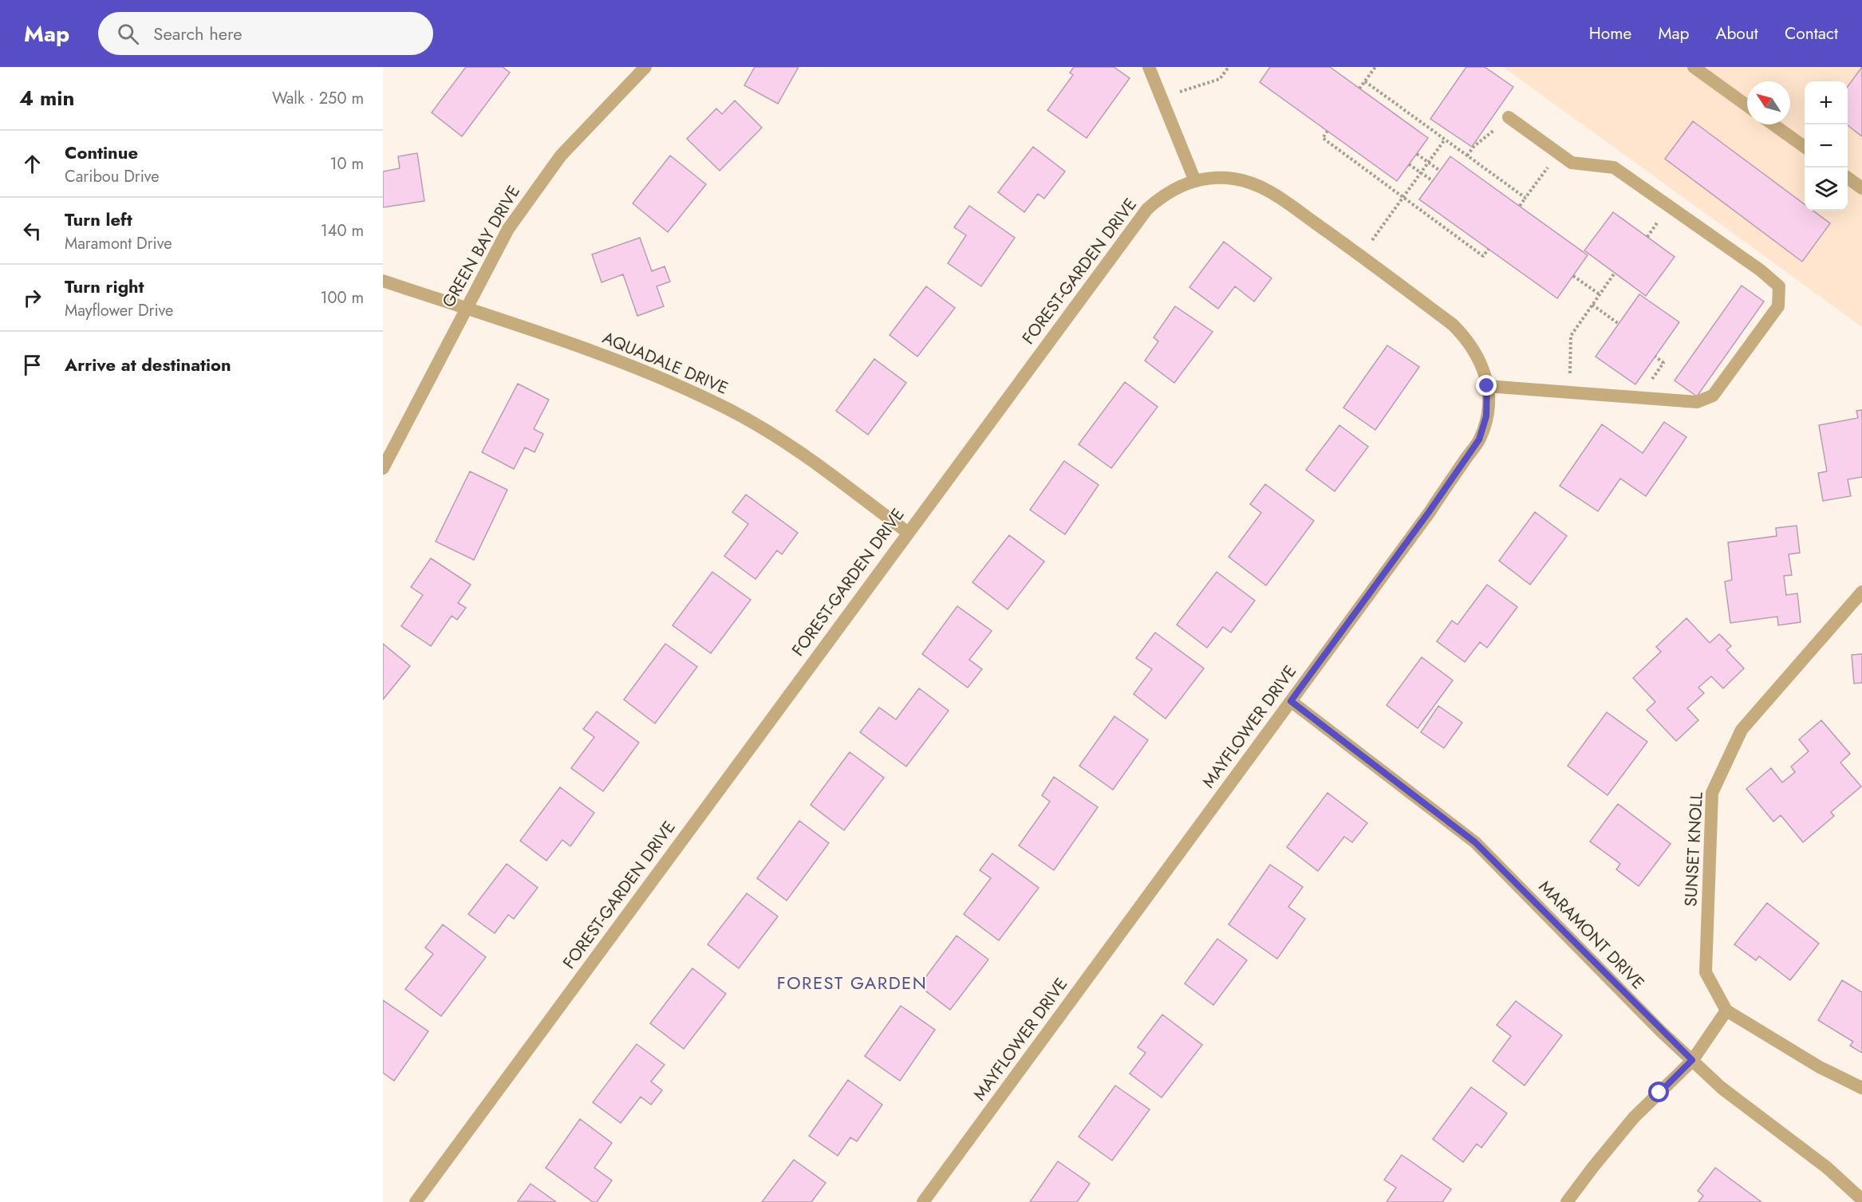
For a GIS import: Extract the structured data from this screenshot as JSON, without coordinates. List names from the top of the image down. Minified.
{"streets":{"street":["GREEN BAY DRIVE","FOREST-GARDEN DRIVE","AQUADALE DRIVE","MAYFLOWER DRIVE","SUNSET KNOLL","MARAMONT DRIVE"]},"crossings":[["GREEN BAY DRIVE","AQUADALE DRIVE"],["FOREST-GARDEN DRIVE","AQUADALE DRIVE"],["FOREST-GARDEN DRIVE","MAYFLOWER DRIVE"],["MAYFLOWER DRIVE","MARAMONT DRIVE"]],"districts":["FOREST GARDEN"],"north":"top left","page":{"header":"Map","search":"Search here","nav":["Home","Map","About","Contact"],"heading":["4 min","Walk · 250 m"],"map_buttons":["+","−"],"list":[["Continue","Caribou Drive","10 m"],["Turn left","Maramont Drive","140 m"],["Turn right","Mayflower Drive","100 m"],"Arrive at destination"]}}
